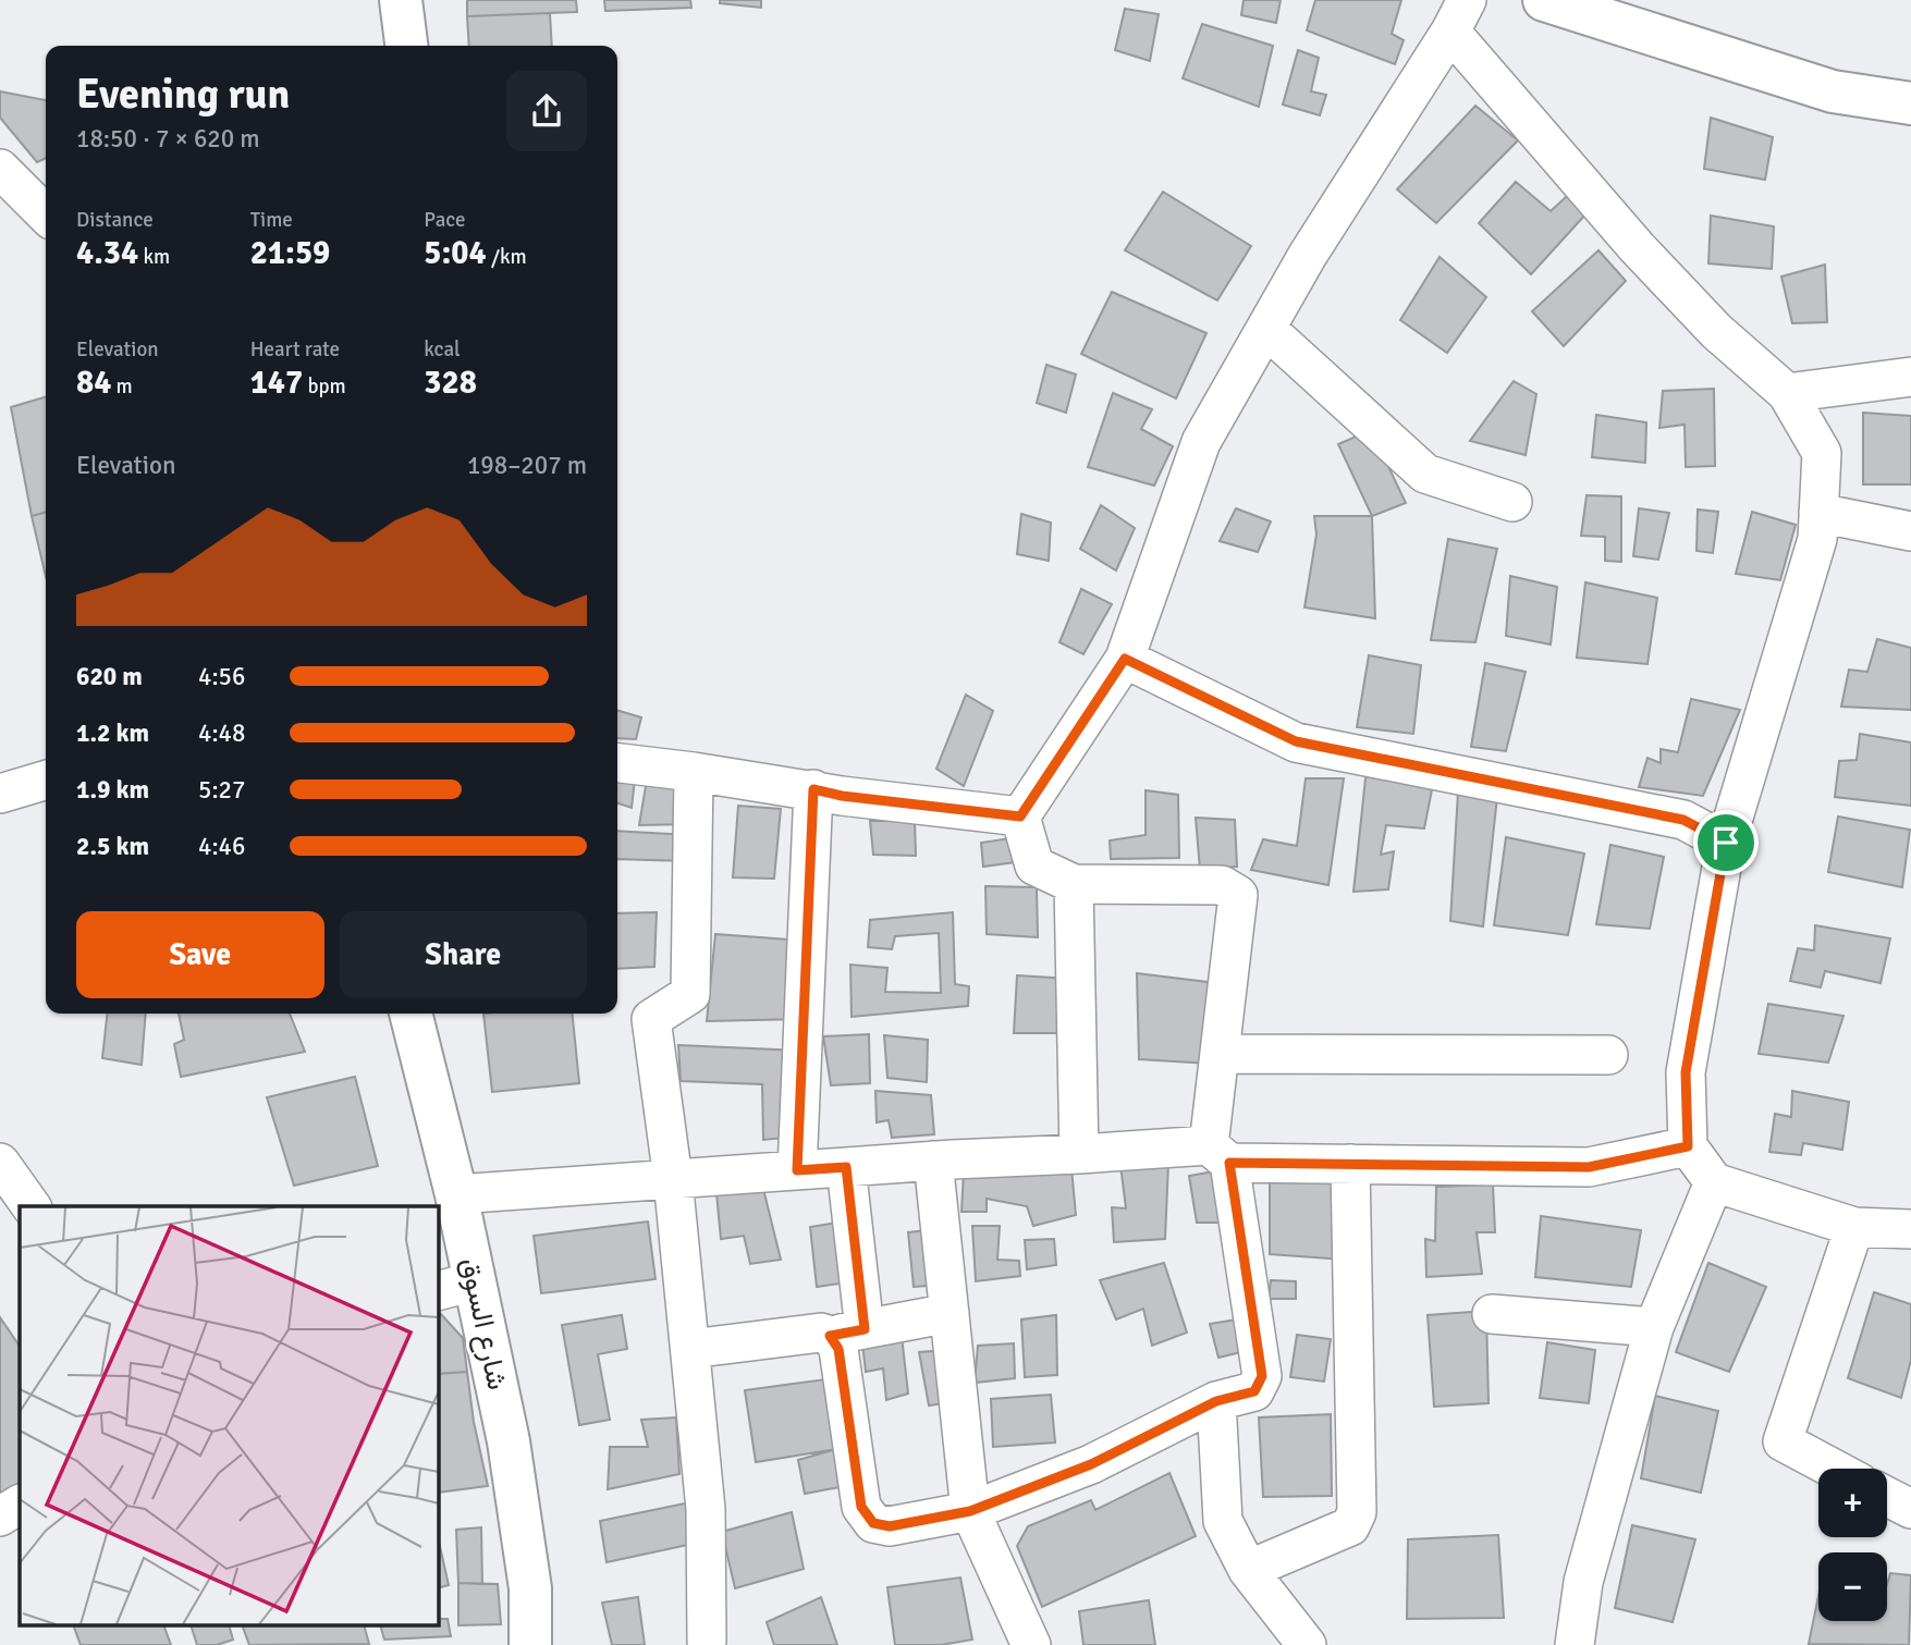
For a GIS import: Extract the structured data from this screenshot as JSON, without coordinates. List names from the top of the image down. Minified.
{"streets":{"main road":["شارع السوق"]},"page":{"heading":["Evening run","18:50 · 7 × 620 m"],"stats":[["Distance","4.34 km"],["Time","21:59"],["Pace","5:04 /km"],["Elevation","84 m"],["Heart rate","147 bpm"],["kcal","328"]],"chart":["Elevation","198–207 m"],"list":[{"name":"620 m","note":"4:56"},{"name":"1.2 km","note":"4:48"},{"name":"1.9 km","note":"5:27"},{"name":"2.5 km","note":"4:46"}],"buttons":["Save","Share"],"map_buttons":["+","−"]}}
